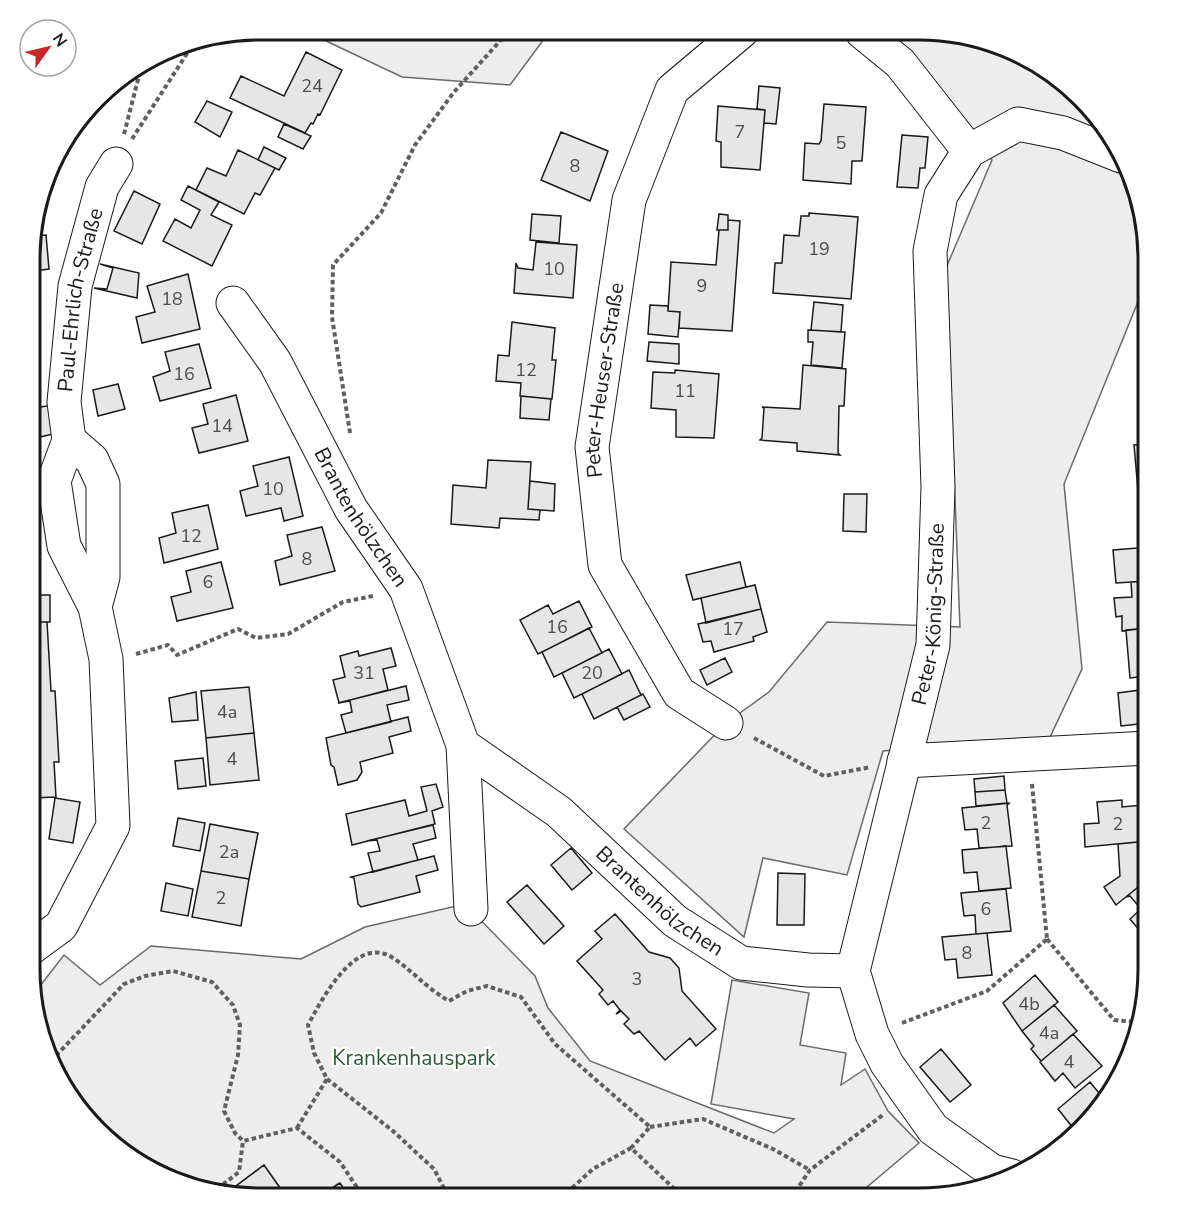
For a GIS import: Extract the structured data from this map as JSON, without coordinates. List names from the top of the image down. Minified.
{"streets":{"street":["Paul-Ehrlich-Straße","Peter-Heuser-Straße","Brantenhölzchen","Peter-König-Straße"]},"crossings":[["Brantenhölzchen","Peter-König-Straße"]],"parks":["Krankenhauspark"],"house_numbers":["24","7","5","8","19","10","9","18","12","16","11","14","10","12","8","6","16","17","31","20","4a","4","2","2","2a","2","6","8","3","4b","4a","4"],"north":"top right"}
